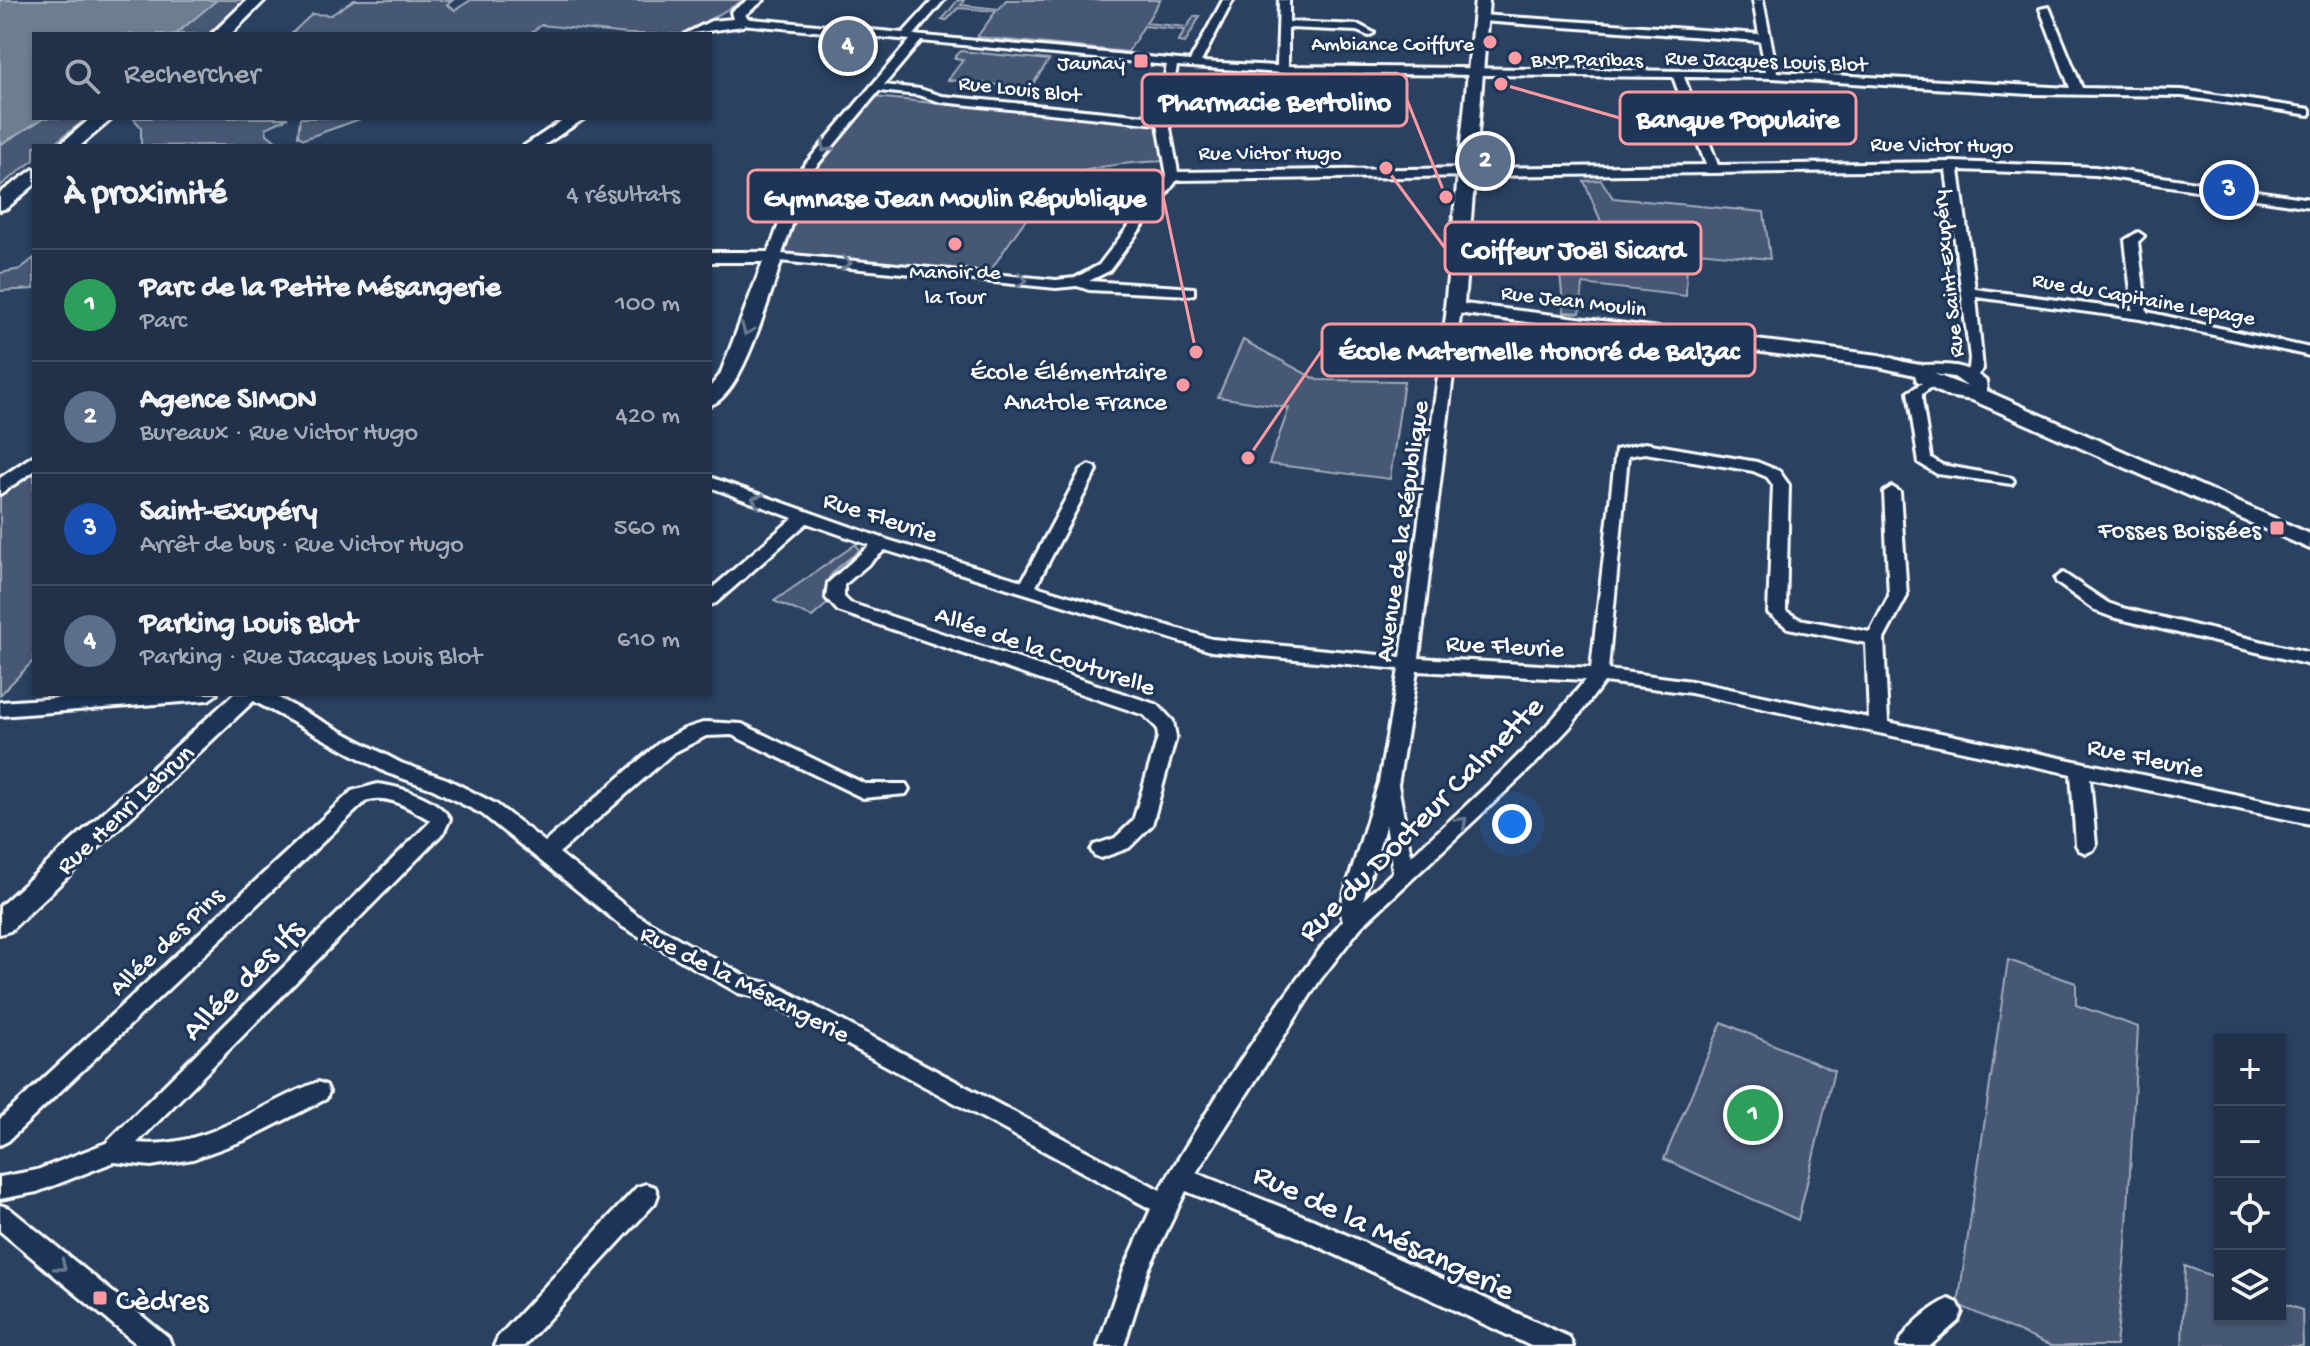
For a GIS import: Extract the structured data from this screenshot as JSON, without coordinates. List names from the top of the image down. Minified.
{"streets":{"street":["Rue Jacques Louis Blot","Rue Louis Blot","Rue Victor Hugo","Rue Saint-Exupéry","Rue du Capitaine Lepage","Rue Jean Moulin","Rue Fleurie","Avenue de la République","Allée de la Couturelle","Rue Henri Lebrun","Rue du Docteur Calmette","Allée des Pins","Allée des Ifs","Rue de la Mésangerie"]},"crossings":[["Rue Jacques Louis Blot","Avenue de la République"],["Rue Victor Hugo","Rue Saint-Exupéry"],["Rue Victor Hugo","Avenue de la République"],["Rue Saint-Exupéry","Rue du Capitaine Lepage"],["Rue Saint-Exupéry","Rue Jean Moulin"],["Rue Jean Moulin","Avenue de la République"],["Rue Fleurie","Avenue de la République"],["Rue Fleurie","Allée de la Couturelle"],["Rue Fleurie","Rue du Docteur Calmette"],["Avenue de la République","Rue du Docteur Calmette"],["Rue du Docteur Calmette","Rue de la Mésangerie"],["Allée des Pins","Allée des Ifs"]],"places":{"other":["Ambiance Coiffure","BNP Paribas","Banque Populaire","Coiffeur Joël Sicard","Pharmacie Bertolino","Manoir de la Tour","Gymnase Jean Moulin République","École Élémentaire Anatole France","École Maternelle Honoré de Balzac"],"transit":["Jaunay","Fosses Boissées","Cèdres"]},"page":{"pins":["4","2","3","1"],"search":"Rechercher","heading":["À proximité","4 résultats"],"list":[{"mark":"1","name":"Parc de la Petite Mésangerie","note":"Parc","value":"100 m"},{"mark":"2","name":"Agence SIMON","note":"Bureaux · Rue Victor Hugo","value":"420 m"},{"mark":"3","name":"Saint-Exupéry","note":"Arrêt de bus · Rue Victor Hugo","value":"560 m"},{"mark":"4","name":"Parking Louis Blot","note":"Parking · Rue Jacques Louis Blot","value":"610 m"}],"map_buttons":["+","−"]}}
